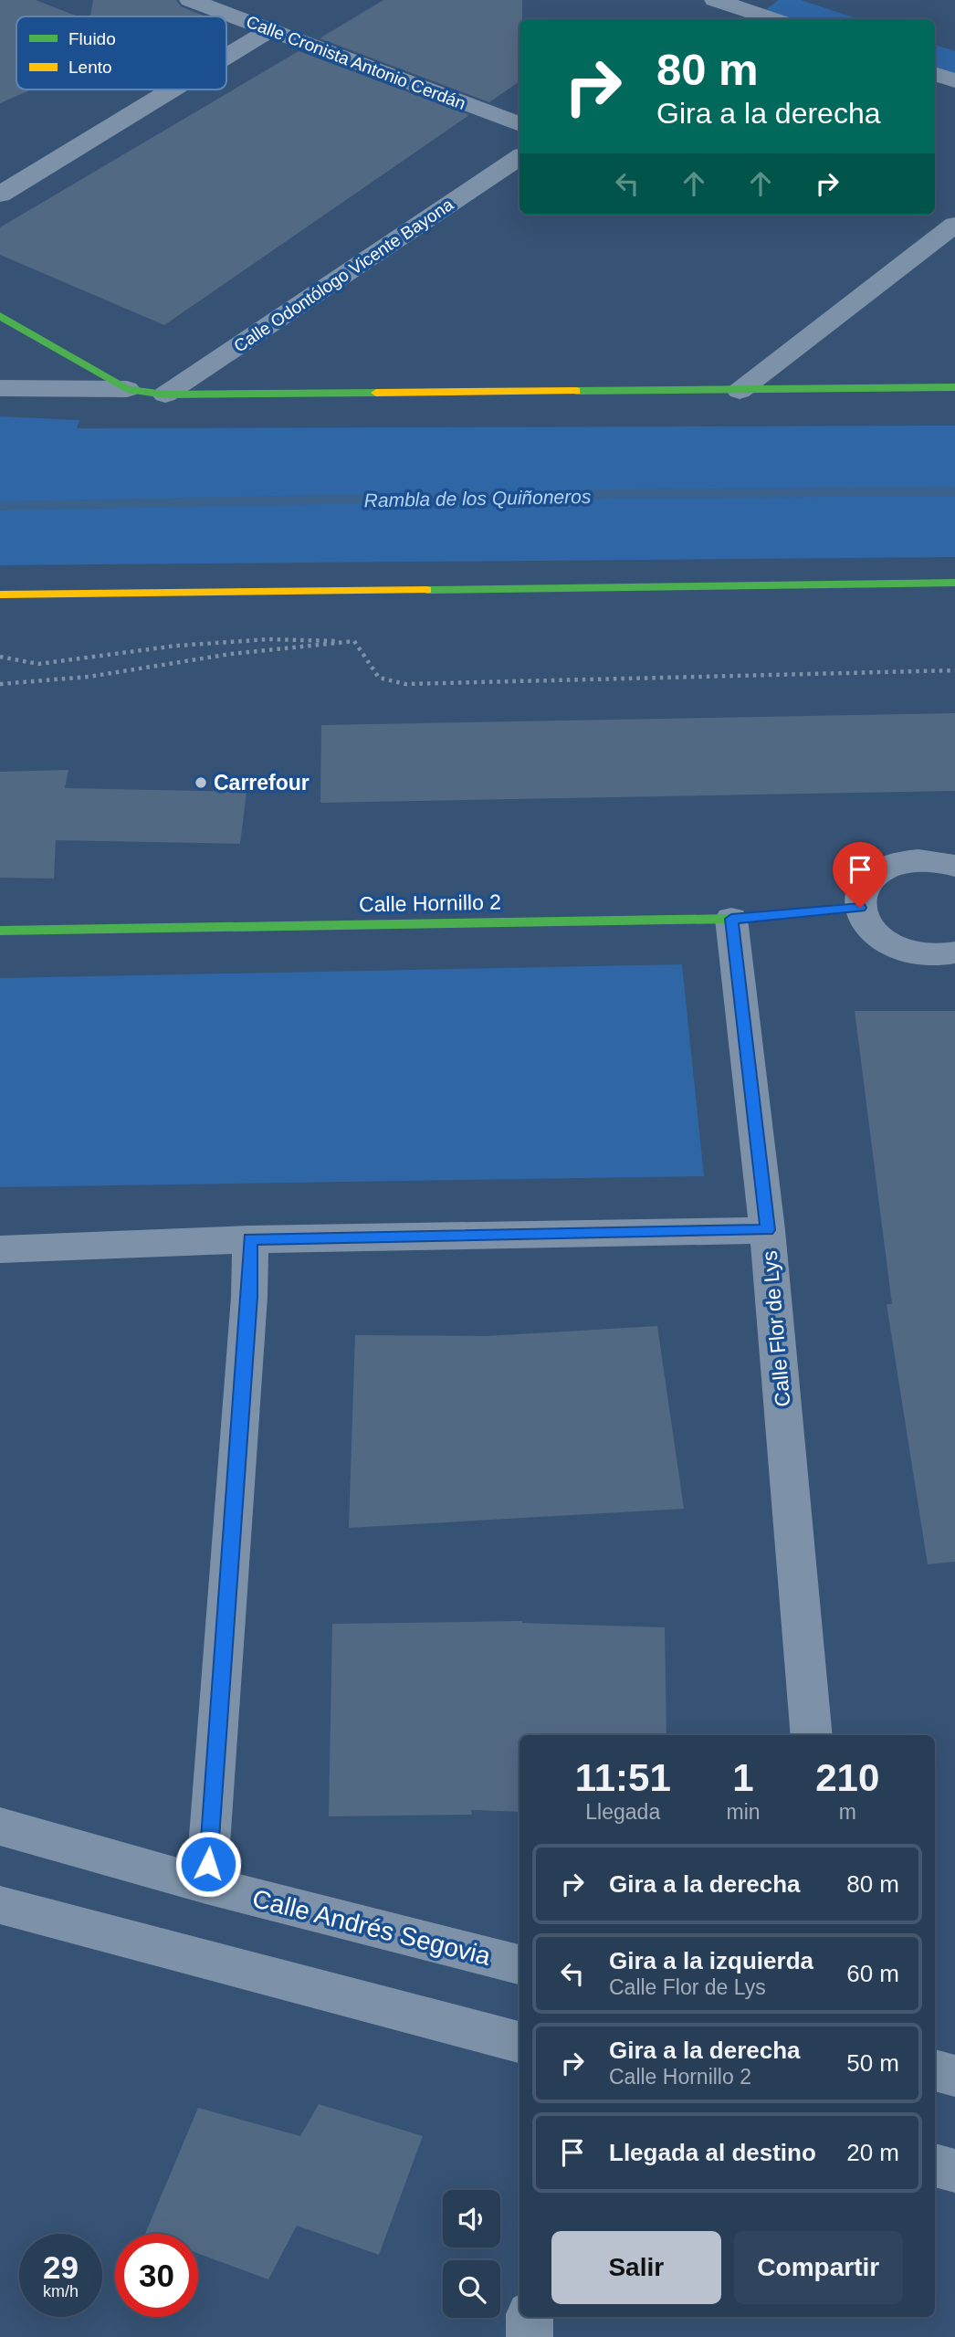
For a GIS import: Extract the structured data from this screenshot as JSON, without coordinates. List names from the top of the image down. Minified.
{"streets":{"street":["Calle Cronista Antonio Cerdán","Calle Odontólogo Vicente Bayona","Calle Hornillo 2","Calle Flor de Lys","Calle Andrés Segovia"]},"crossings":[["Calle Hornillo 2","Calle Flor de Lys"]],"water":["Rambla de los Quiñoneros"],"places":["Carrefour"],"legend":["Fluido","Lento"],"page":{"turn":["80 m","Gira a la derecha"],"eta":["11:51","Llegada","1","min","210","m"],"list":[{"name":"Gira a la derecha","value":"80 m"},{"name":"Gira a la izquierda","note":"Calle Flor de Lys","value":"60 m"},{"name":"Gira a la derecha","note":"Calle Hornillo 2","value":"50 m"},{"name":"Llegada al destino","value":"20 m"}],"buttons":["Salir","Compartir"],"speed":"29 km/h","limit":"30"}}
